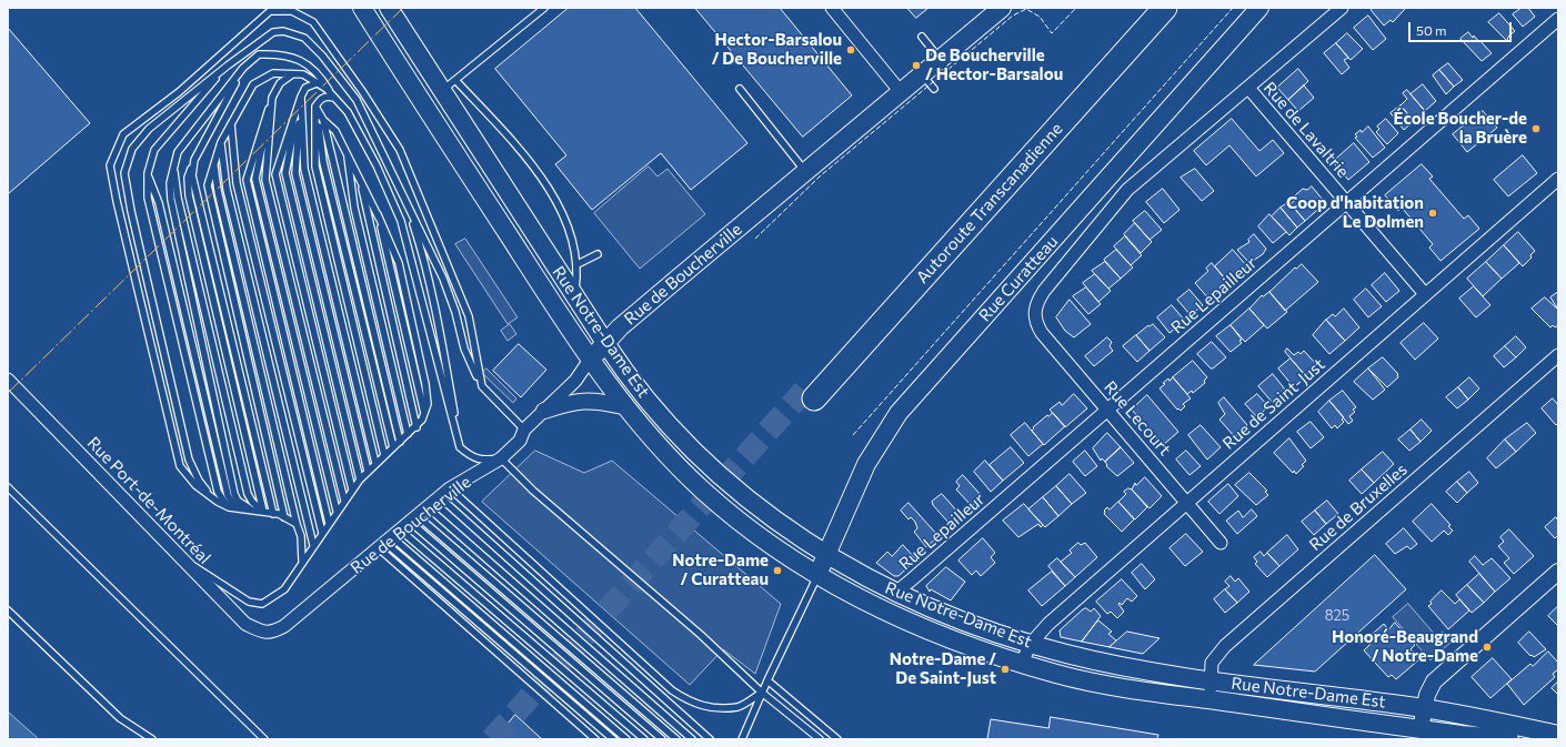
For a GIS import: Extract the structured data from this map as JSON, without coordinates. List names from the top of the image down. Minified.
{"streets":{"highway":["Autoroute Transcanadienne"],"main road":["Rue de Boucherville","Rue Curatteau","Rue Notre-Dame Est"],"street":["Rue de Lavaltrie","Rue Lepailleur","Rue de Saint-Just","Rue Lecourt","Rue Port-de-Montréal","Rue de Bruxelles"]},"crossings":[["Rue de Lavaltrie","Rue Curatteau"],["Rue de Lavaltrie","Rue Lepailleur"],["Rue de Lavaltrie","Rue de Saint-Just"],["Rue de Boucherville","Rue Notre-Dame Est"],["Rue de Boucherville","Rue Port-de-Montréal"],["Rue Curatteau","Rue Notre-Dame Est"],["Rue Curatteau","Rue Lecourt"],["Rue Lepailleur","Rue Notre-Dame Est"],["Rue Lepailleur","Rue Lecourt"],["Rue Notre-Dame Est","Rue de Saint-Just"],["Rue Notre-Dame Est","Rue de Bruxelles"],["Rue de Saint-Just","Rue Lecourt"]],"places":["Hector-Barsalou / De Boucherville","De Boucherville / Hector-Barsalou","École Boucher-de la Bruère","Coop d'habitation Le Dolmen","Notre-Dame / Curatteau","Honoré-Beaugrand / Notre-Dame","Notre-Dame / De Saint-Just"],"house_numbers":["825"],"scale_bar":"50 m"}
